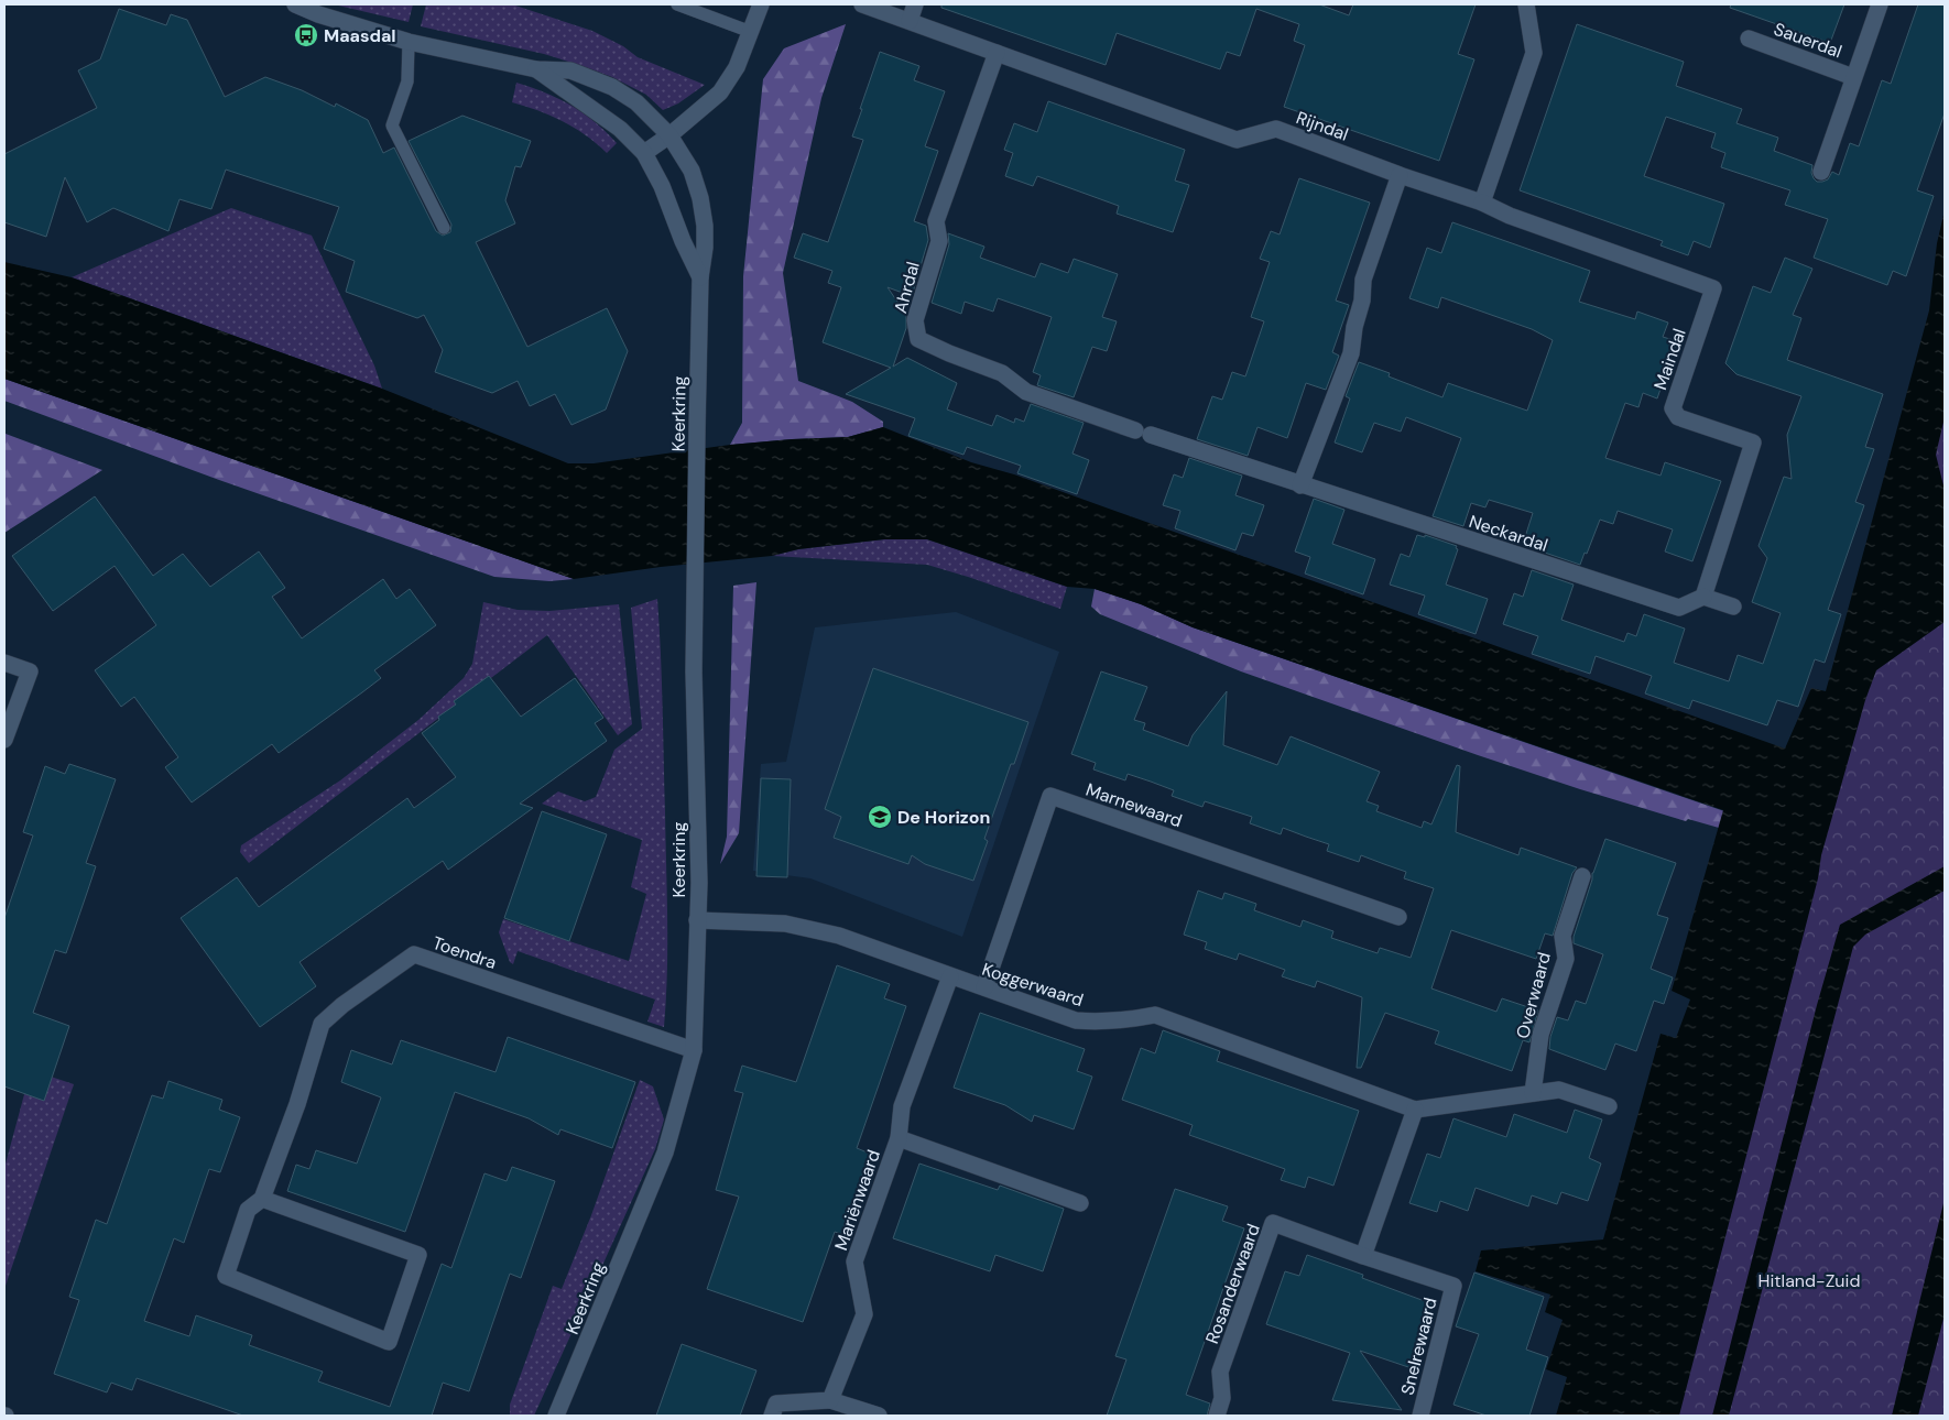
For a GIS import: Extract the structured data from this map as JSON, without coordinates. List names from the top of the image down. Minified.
{"streets":{"street":["Sauerdal","Rijndal","Ahrdal","Maindal","Keerkring","Neckardal","Marnewaard","Toendra","Koggerwaard","Overwaard","Mariënwaard","Rosanderwaard","Snelrewaard"]},"crossings":[["Rijndal","Ahrdal"],["Rijndal","Maindal"],["Ahrdal","Neckardal"],["Maindal","Neckardal"],["Keerkring","Toendra"],["Keerkring","Koggerwaard"],["Marnewaard","Koggerwaard"],["Koggerwaard","Mariënwaard"],["Rosanderwaard","Snelrewaard"]],"parks":["Hitland-Zuid"],"places":{"bus stop":["Maasdal"],"school or university":["De Horizon"]}}
